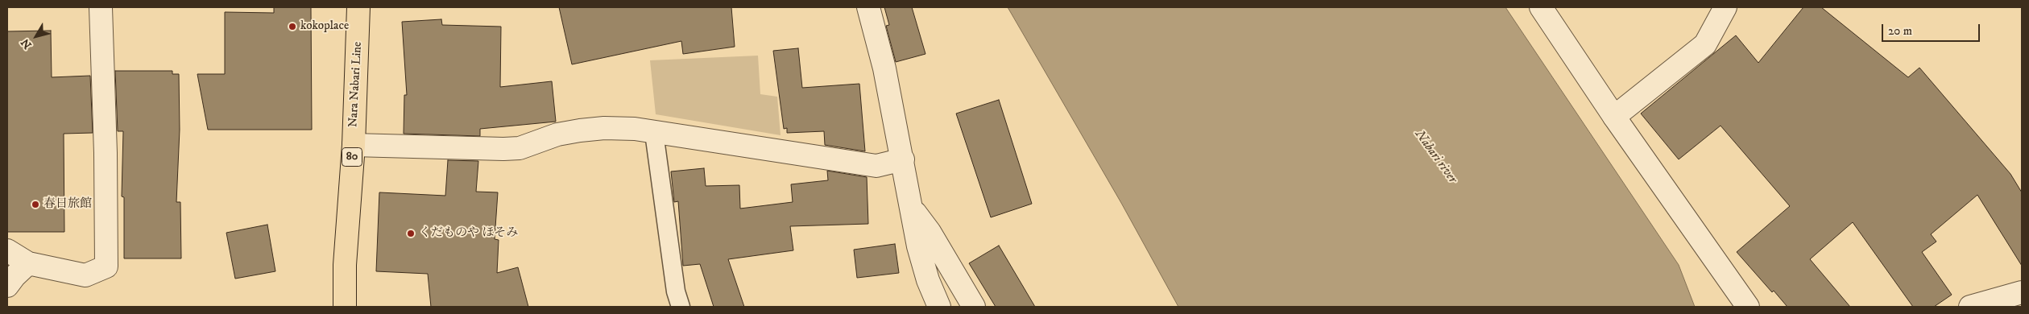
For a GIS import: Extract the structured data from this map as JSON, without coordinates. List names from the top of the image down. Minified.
{"streets":{"main road":["Nara Nabari Line","80"]},"water":["Nabari river"],"places":["kokoplace","春日旅館","くだものや ほそみ"],"scale_bar":"20 m","north":"bottom left"}
